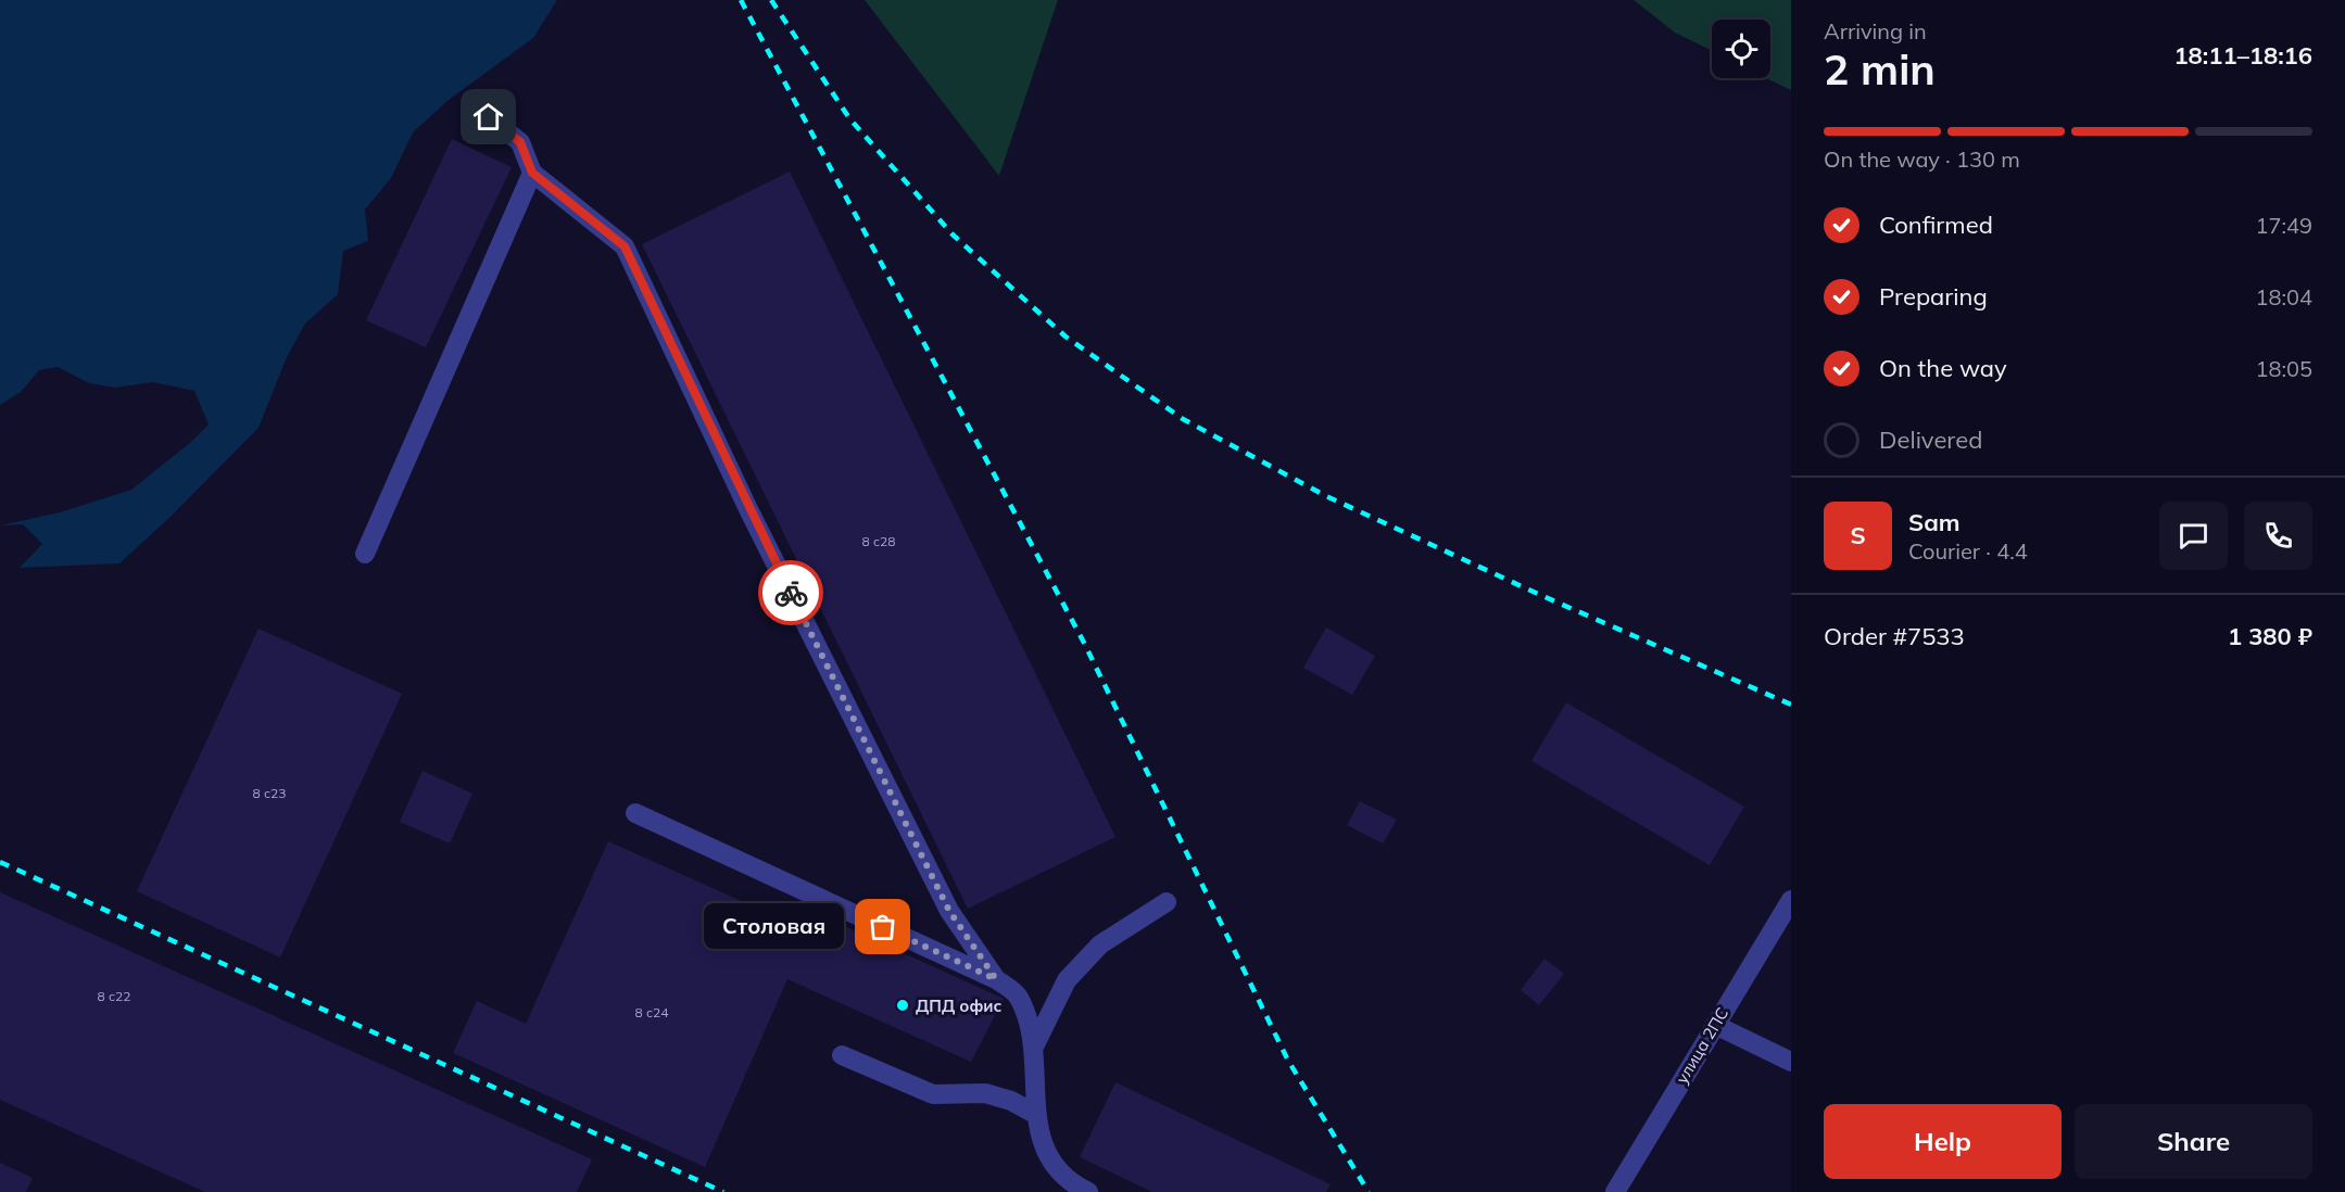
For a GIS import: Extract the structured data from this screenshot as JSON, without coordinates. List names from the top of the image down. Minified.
{"streets":{"street":["улица 2ПС"]},"places":["Столовая","ДПД офис"],"house_numbers":["8 с28","8 с23","8 с22","8 с24"],"page":{"heading":["2 min","Arriving in","18:11–18:16"],"panel":["Sam","Courier · 4.4","Order #7533","1 380 ₽"],"bar":"On the way · 130 m","list":[["Confirmed","17:49"],["Preparing","18:04"],["On the way","18:05"],"Delivered"],"round":"S","bubble":"Столовая","buttons":["Help","Share"]}}
